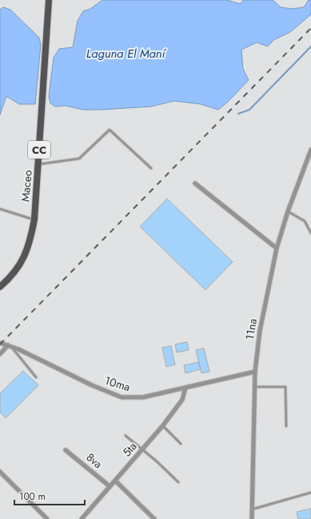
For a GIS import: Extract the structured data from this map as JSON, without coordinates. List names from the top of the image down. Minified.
{"streets":{"main road":["CC","Maceo"],"street":["11na","10ma","5ta","8va"]},"crossings":[["11na","10ma"],["10ma","5ta"],["5ta","8va"]],"water":["Laguna El Maní"],"scale_bar":"100 m"}
